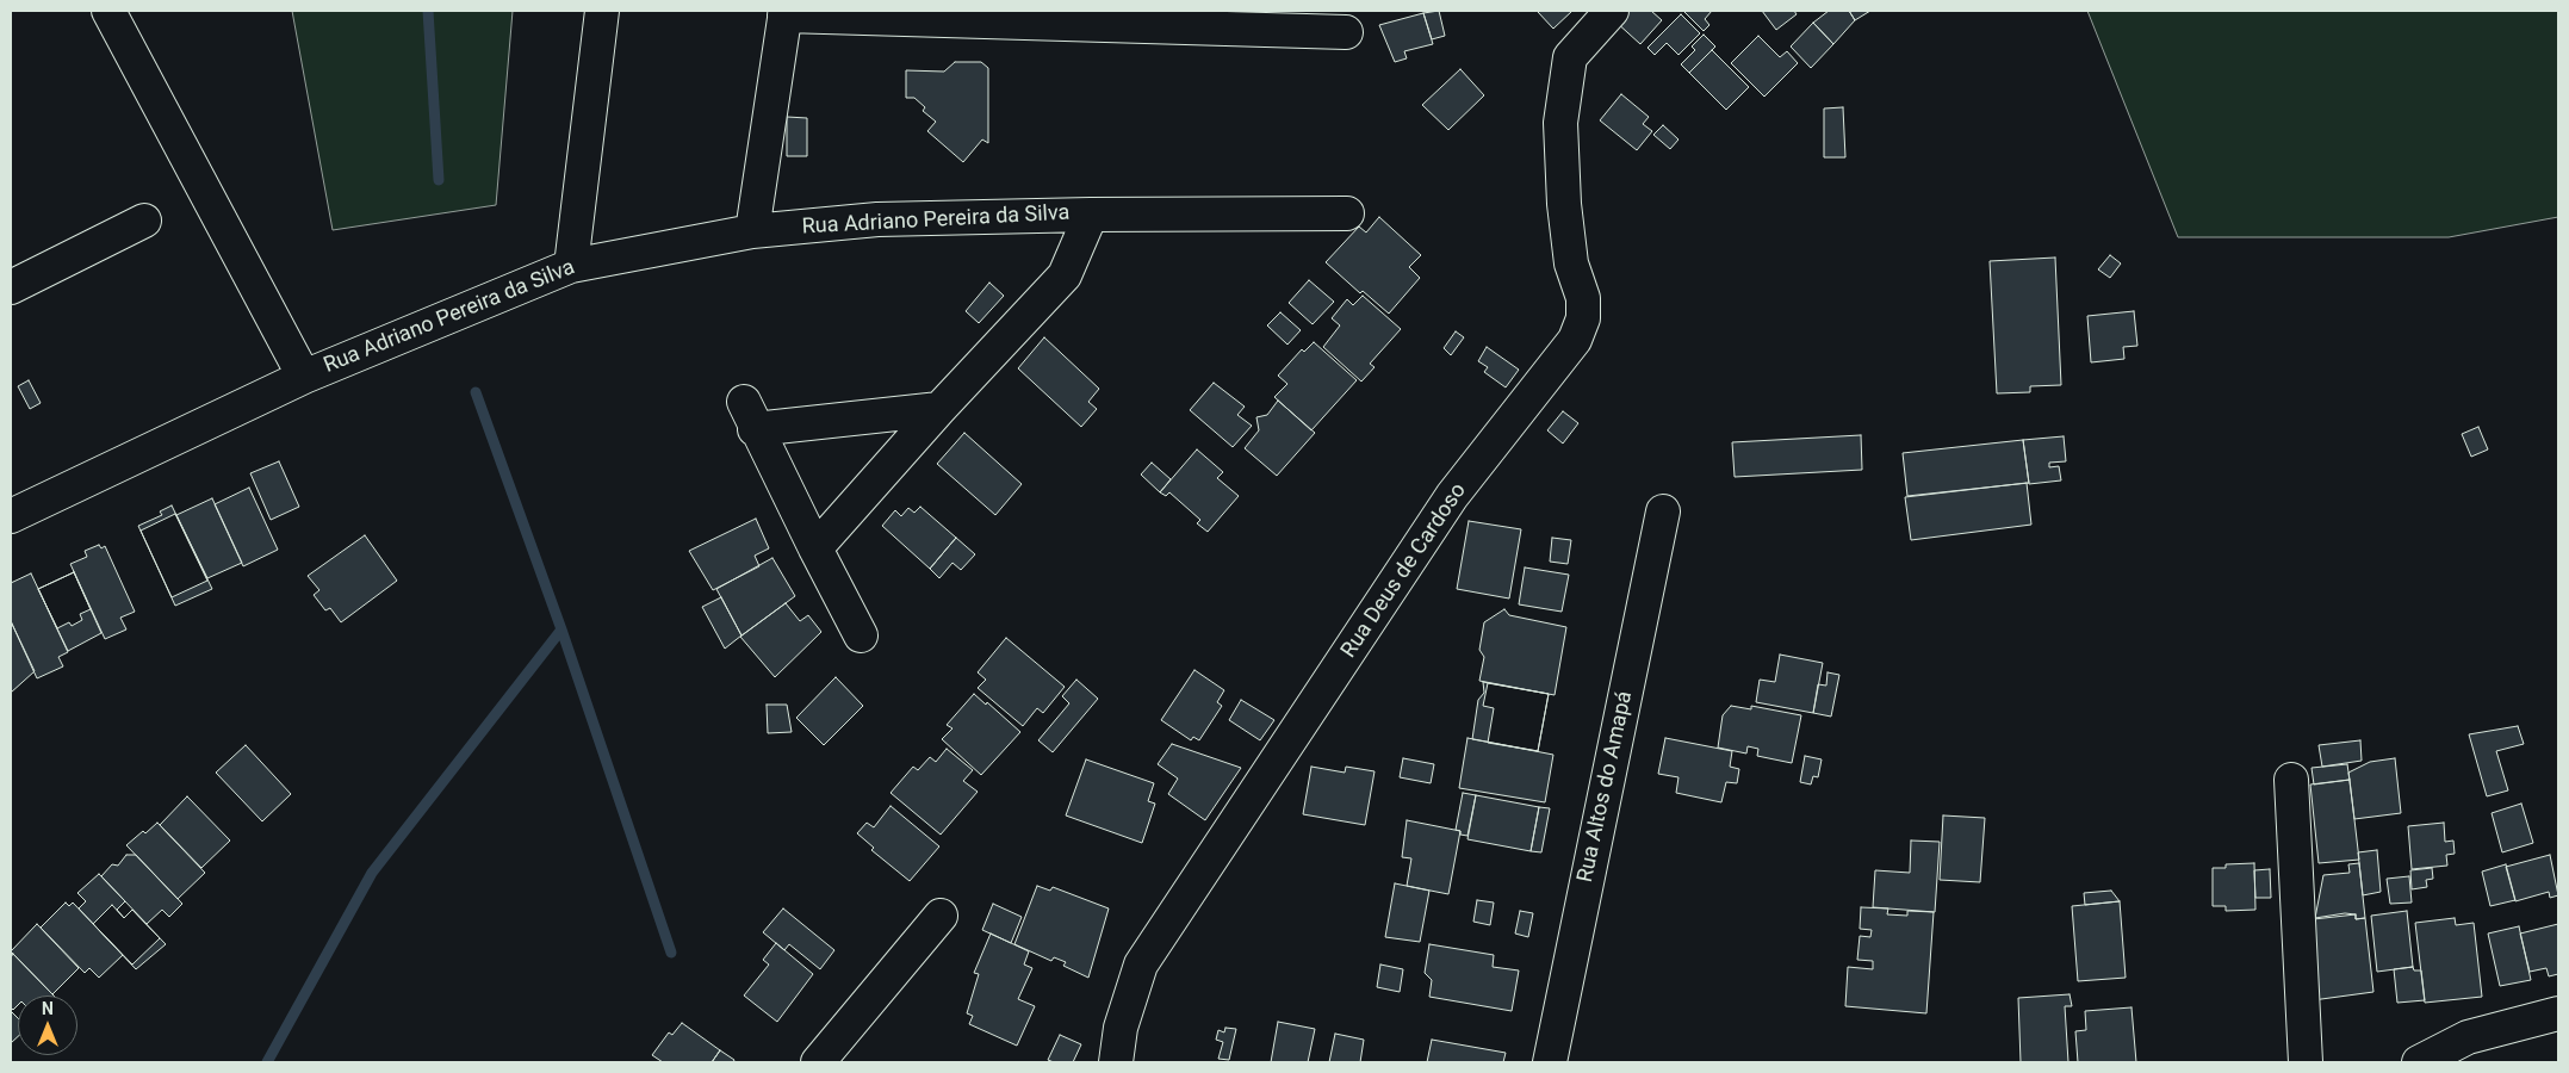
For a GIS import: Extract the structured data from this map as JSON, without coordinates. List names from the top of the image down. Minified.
{"streets":{"street":["Rua Adriano Pereira da Silva","Rua Deus de Cardoso","Rua Altos do Amapá"]},"north":"top"}
